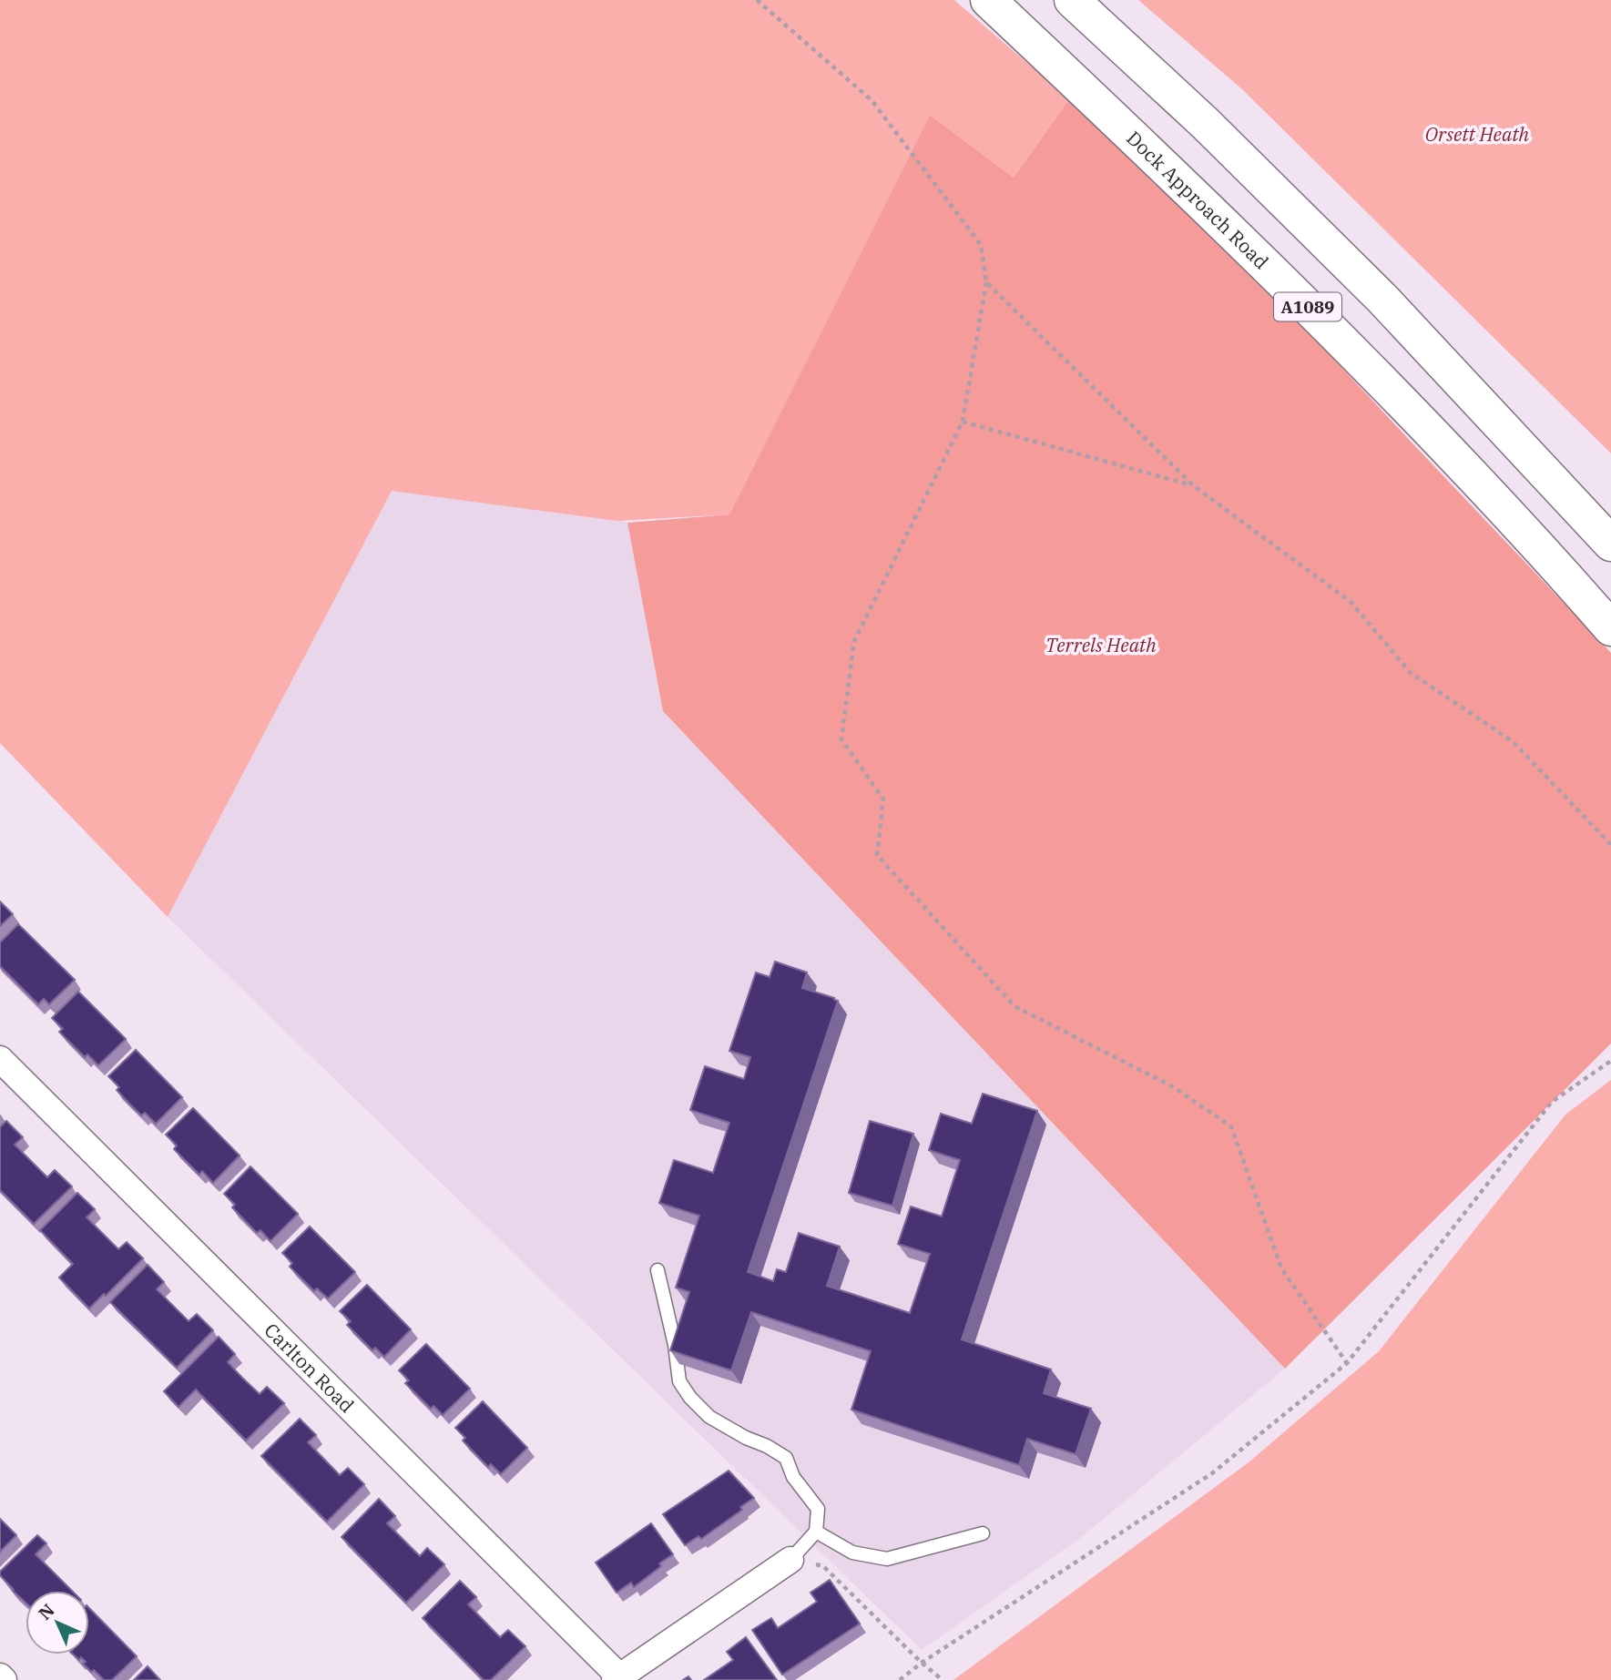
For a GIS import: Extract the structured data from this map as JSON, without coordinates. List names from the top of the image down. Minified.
{"streets":{"highway":["Dock Approach Road","A1089"],"street":["Carlton Road"]},"parks":["Orsett Heath","Terrels Heath"],"north":"top left"}
